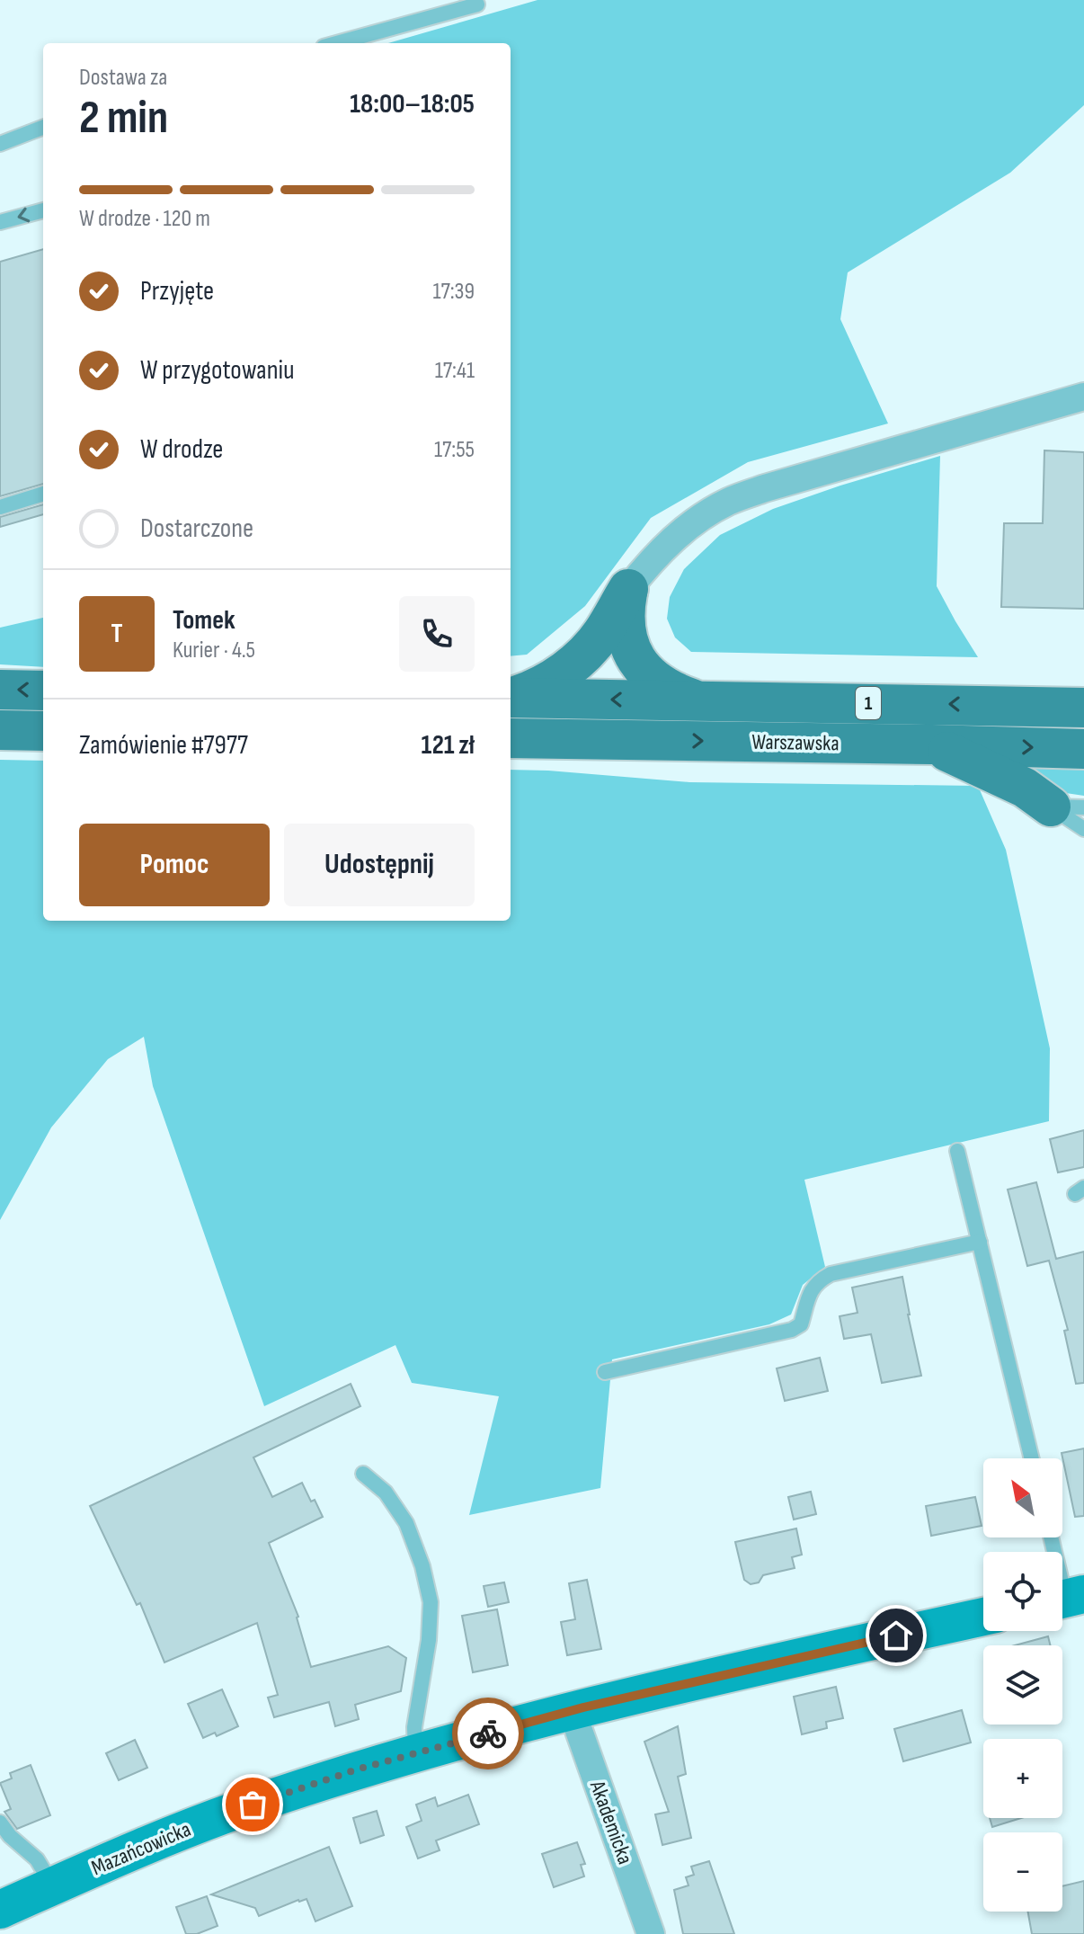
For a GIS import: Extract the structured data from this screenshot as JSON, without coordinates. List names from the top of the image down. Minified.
{"streets":{"main road":["1","Warszawska"],"street":["Akademicka","Mazańcowicka"]},"crossings":[["Akademicka","Mazańcowicka"]],"north":"top left","page":{"heading":["2 min","Dostawa za","18:00–18:05"],"panel":["Tomek","Kurier · 4.5","Zamówienie #7977","121 zł"],"bar":"W drodze · 120 m","list":[["Przyjęte","17:39"],["W przygotowaniu","17:41"],["W drodze","17:55"],"Dostarczone"],"round":"T","buttons":["Pomoc","Udostępnij"],"map_buttons":["+","−"]}}
